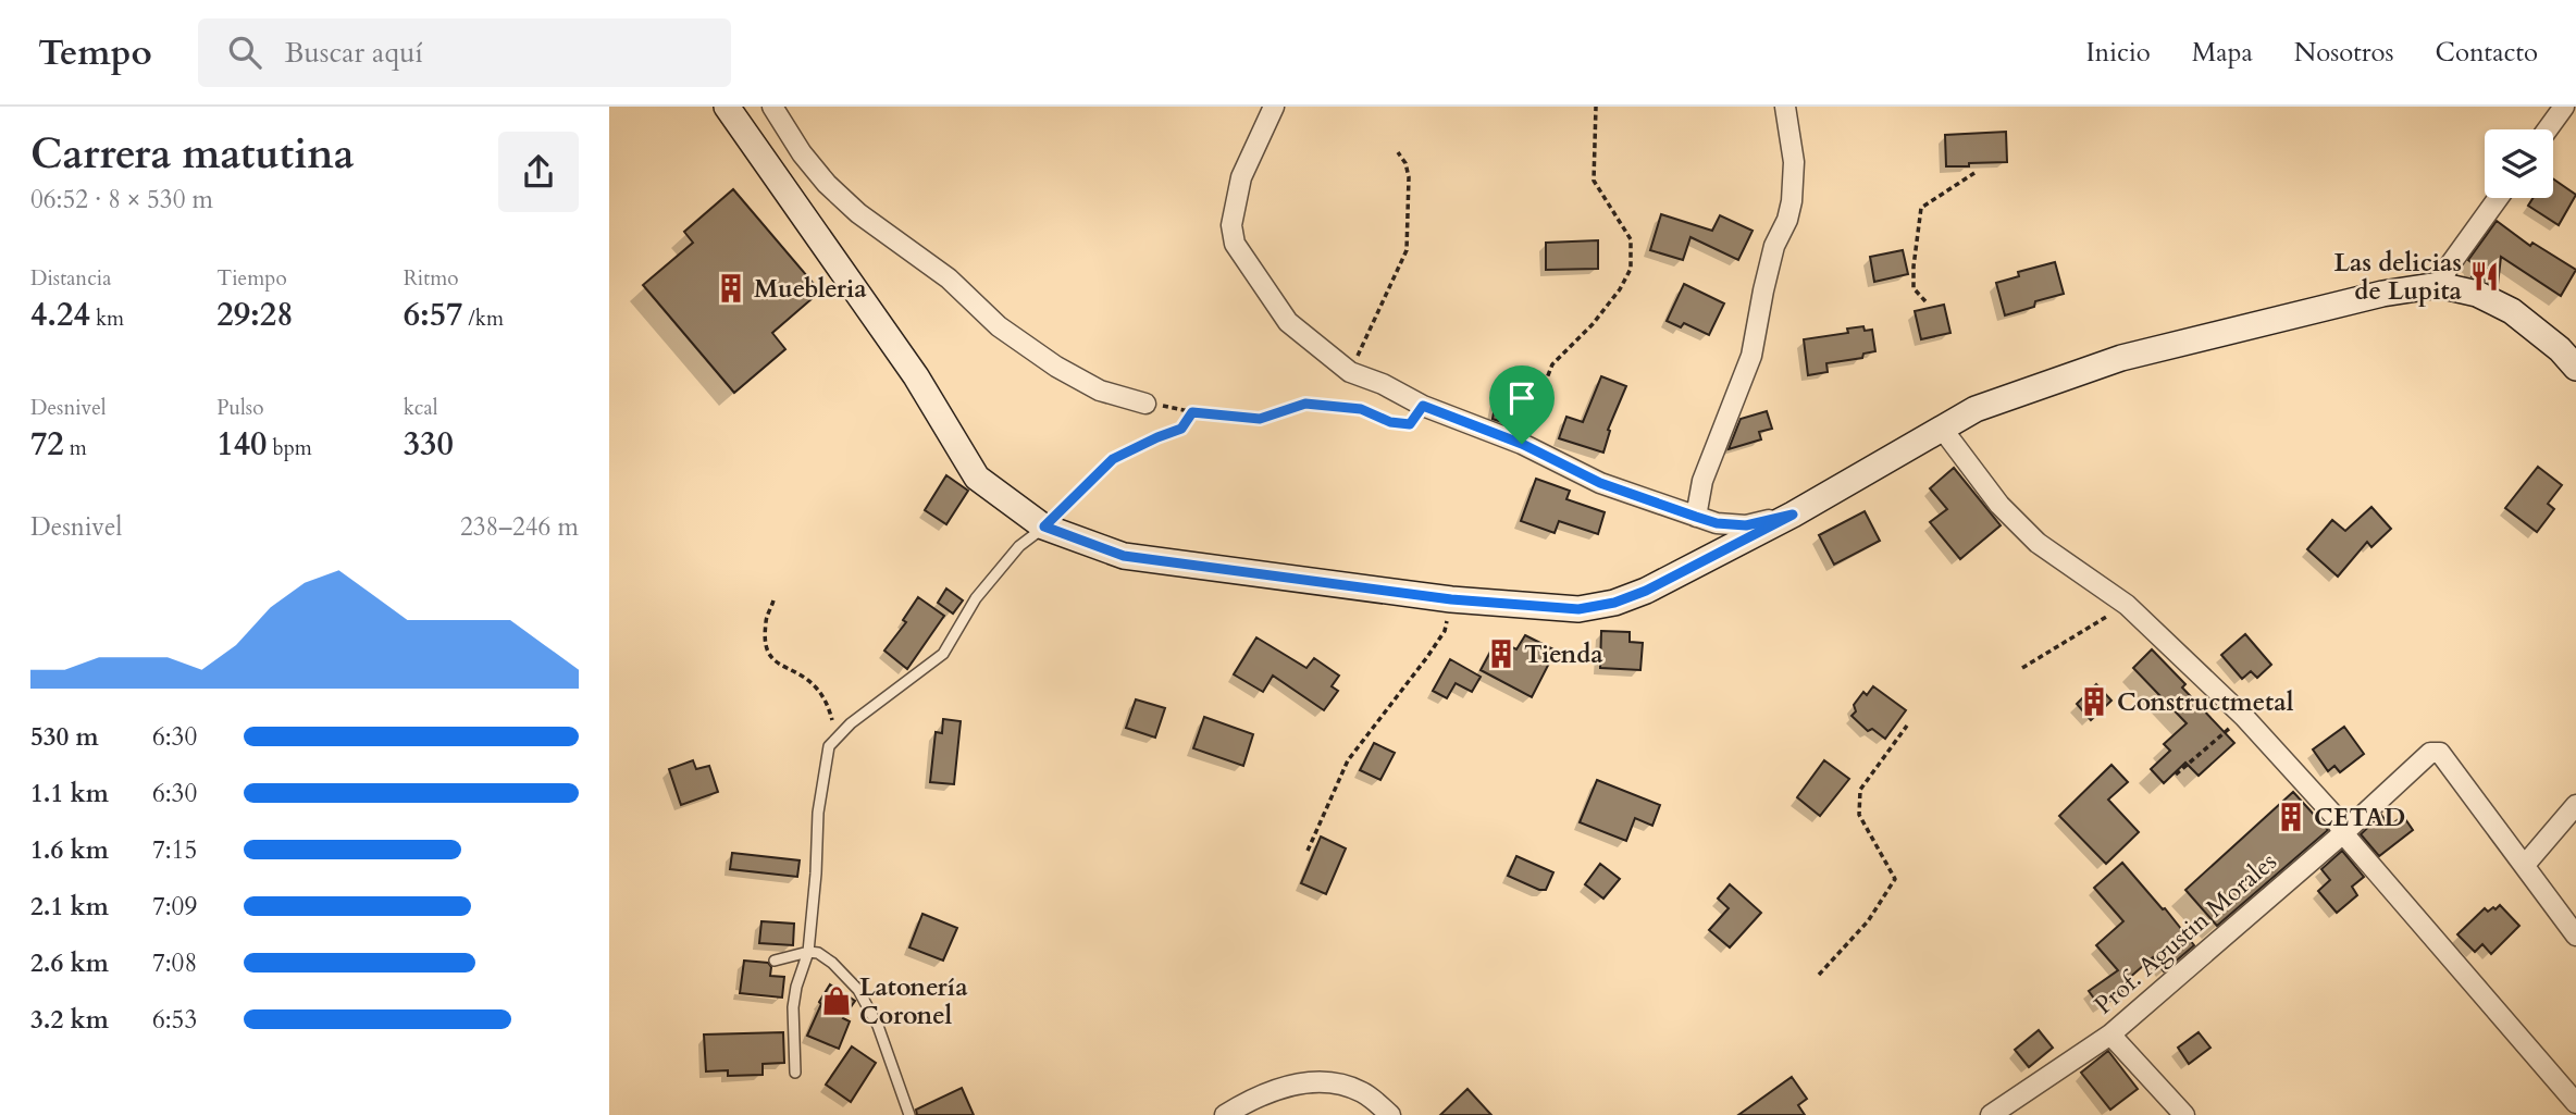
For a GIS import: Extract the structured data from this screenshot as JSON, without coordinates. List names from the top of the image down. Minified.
{"streets":{"street":["Prof. Agustin Morales"]},"places":{"restaurant":["Las delicias de Lupita"],"building":["Muebleria","Tienda","Constructmetal","CETAD"],"shop":["Latonería Coronel"]},"page":{"header":"Tempo","search":"Buscar aquí","nav":["Inicio","Mapa","Nosotros","Contacto"],"heading":["Carrera matutina","06:52 · 8 × 530 m"],"stats":[["Distancia","4.24 km"],["Tiempo","29:28"],["Ritmo","6:57 /km"],["Desnivel","72 m"],["Pulso","140 bpm"],["kcal","330"]],"chart":["Desnivel","238–246 m"],"list":[{"name":"530 m","note":"6:30"},{"name":"1.1 km","note":"6:30"},{"name":"1.6 km","note":"7:15"},{"name":"2.1 km","note":"7:09"},{"name":"2.6 km","note":"7:08"},{"name":"3.2 km","note":"6:53"}]}}
